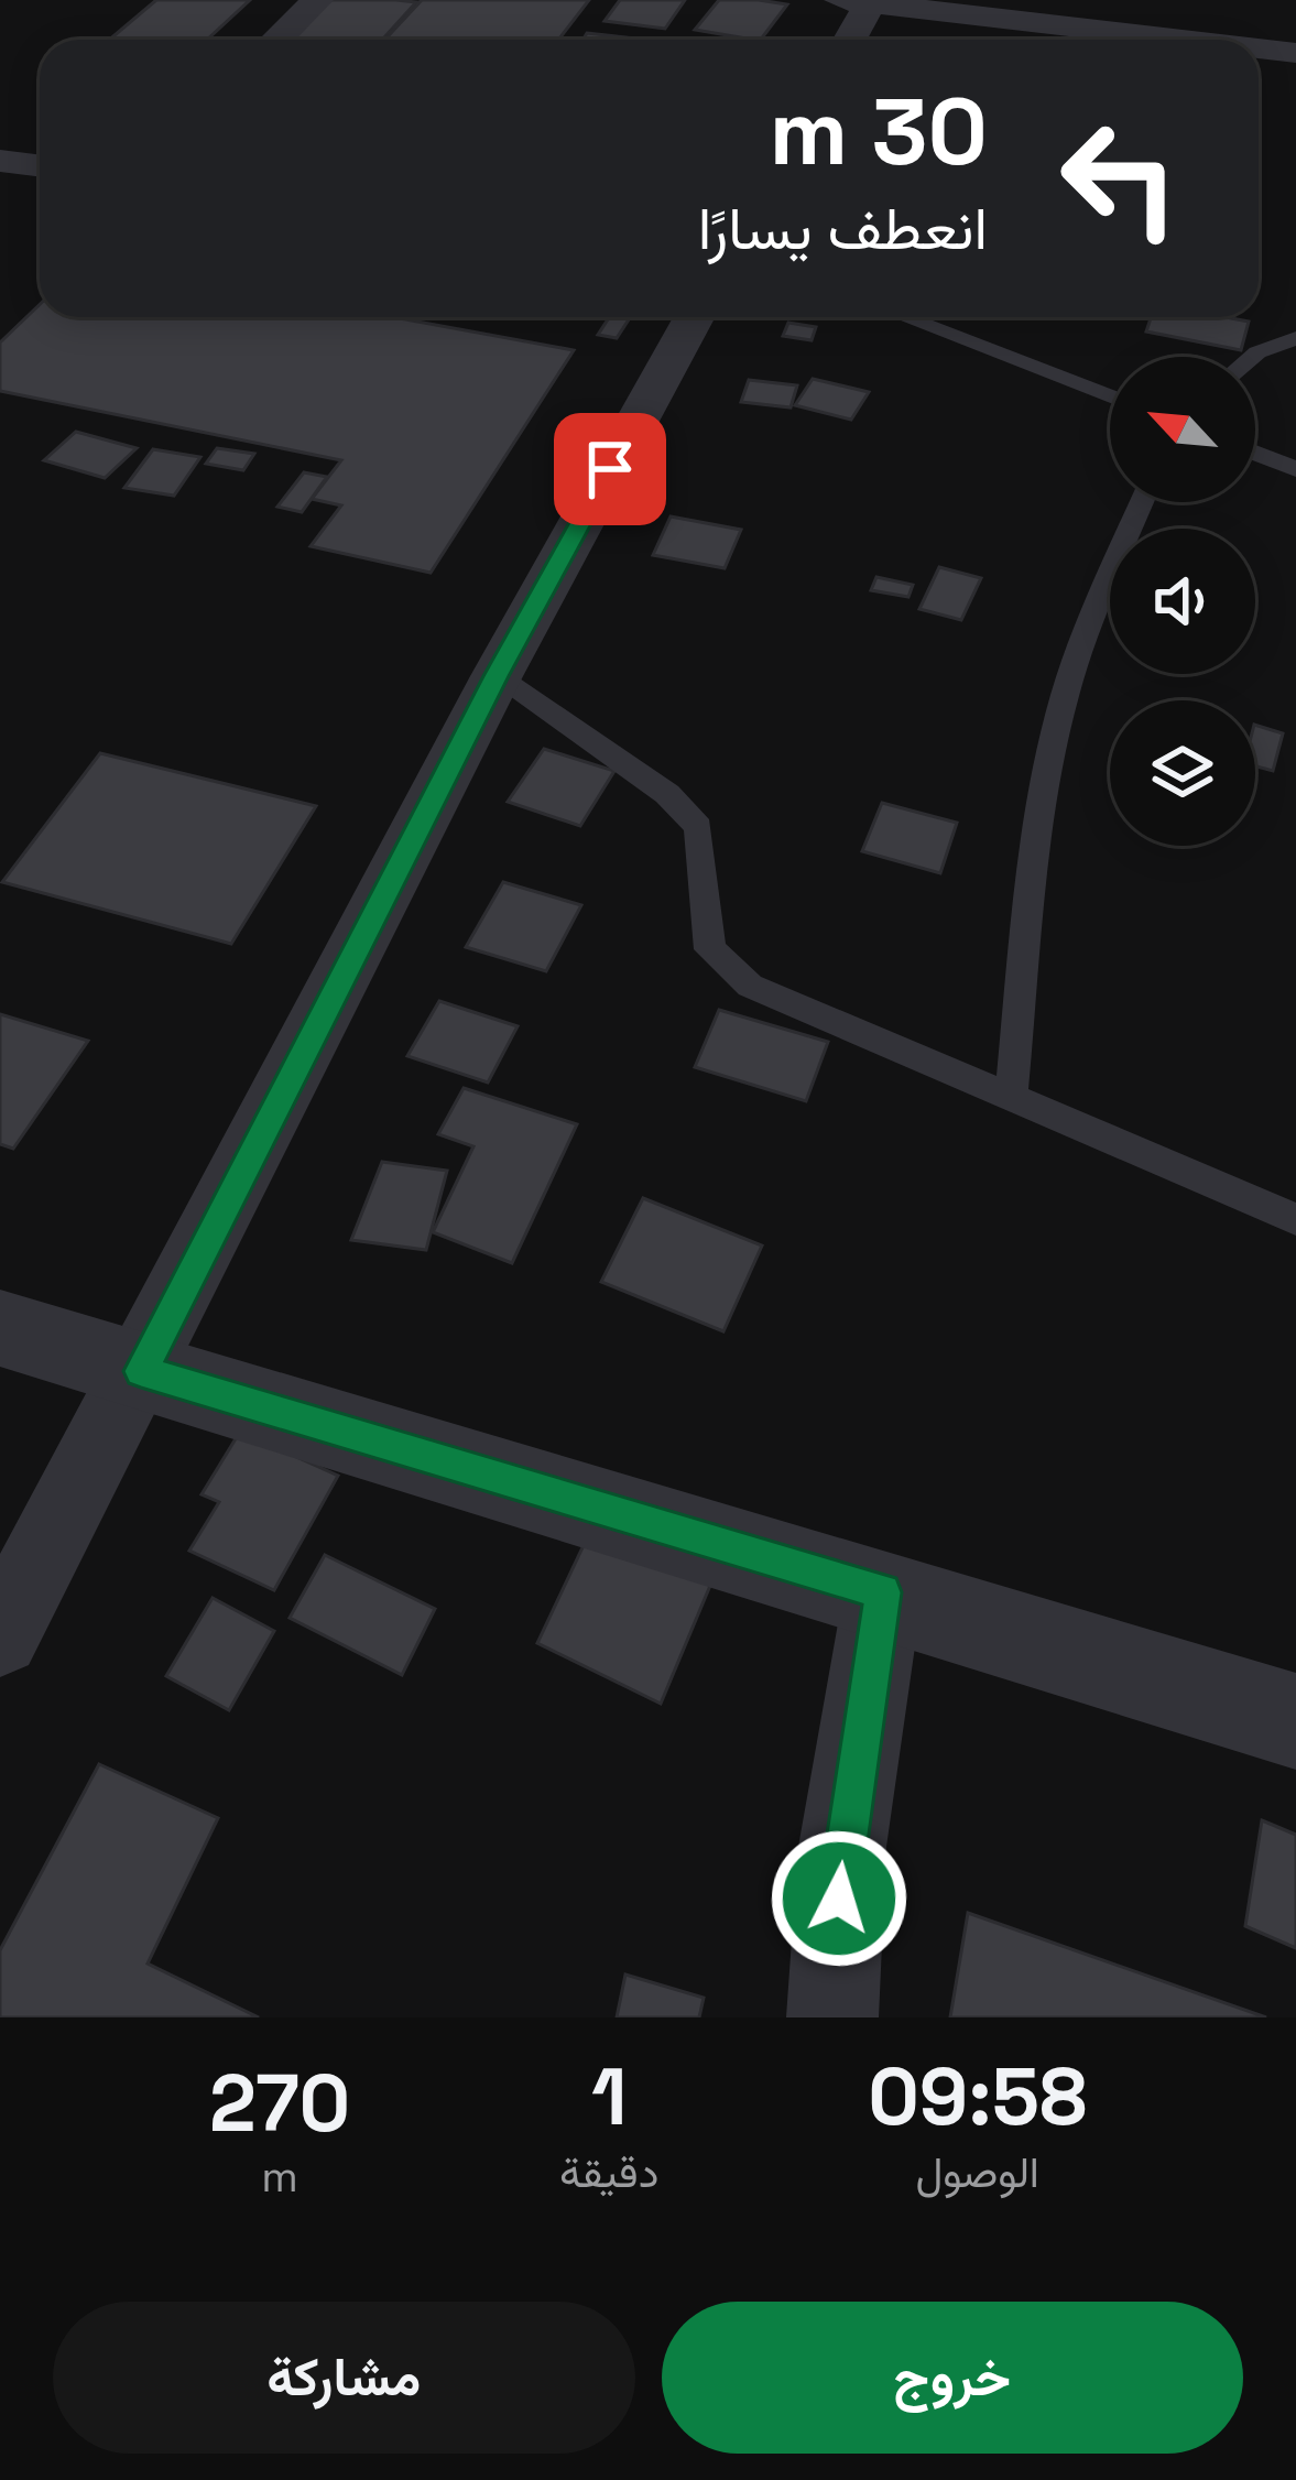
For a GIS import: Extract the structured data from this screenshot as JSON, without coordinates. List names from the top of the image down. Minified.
{"north":"top left","page":{"turn":["30 m","انعطف يسارًا"],"eta":["09:58","الوصول","1","دقيقة","270","m"],"buttons":["خروج","مشاركة"]}}
